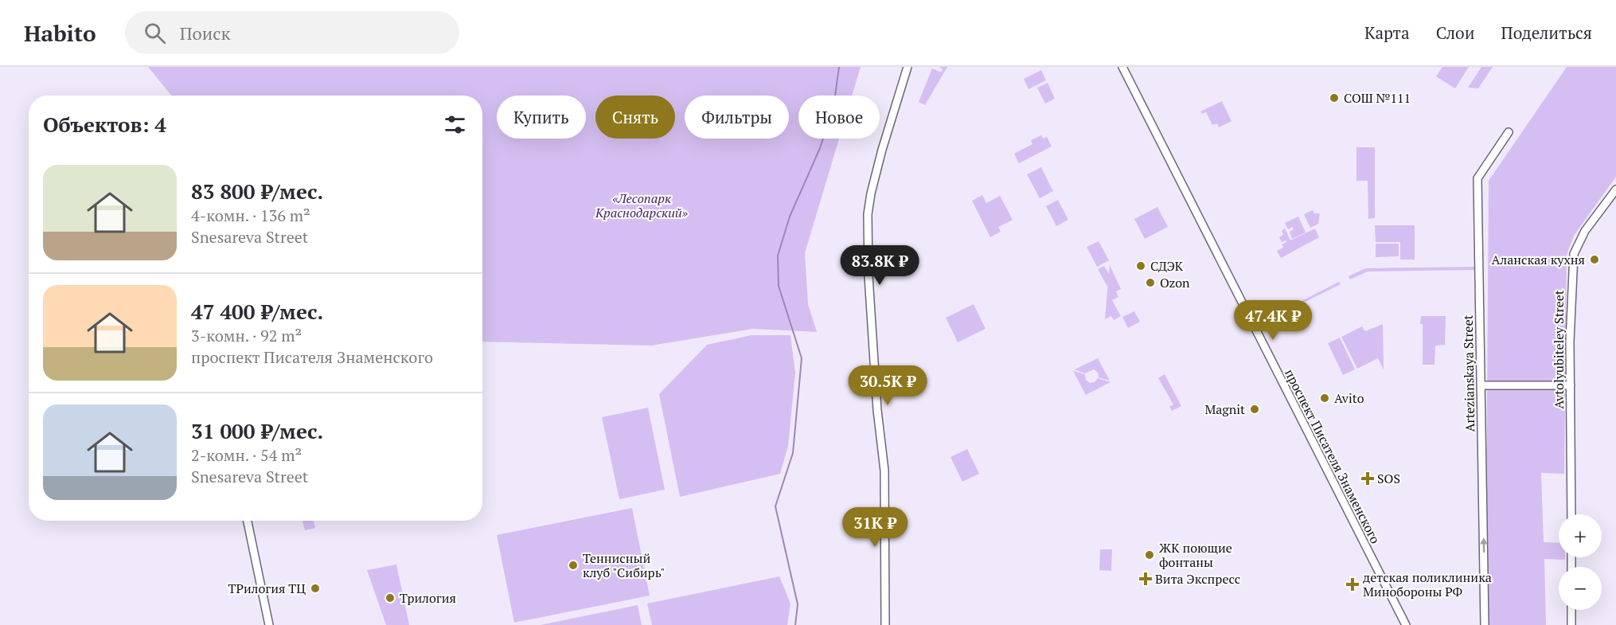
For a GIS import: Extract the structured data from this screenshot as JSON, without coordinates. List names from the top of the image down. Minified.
{"streets":{"street":["Avtolyubiteley Street","Artezianskaya Street","проспект Писателя Знаменского"]},"one_way":["Artezianskaya Street"],"parks":["«Лесопарк Краснодарский»"],"places":{"other":["СОШ №111","Аланская кухня","СДЭК","Ozon","Avito","Magnit","ЖК поющие фонтаны","Теннисный клуб \"Сибирь\"","ТРилогия ТЦ","Трилогия"],"health":["SOS","Вита Экспресс","детская поликлиника Минобороны РФ"]},"page":{"header":"Habito","search":"Поиск","nav":["Карта","Слои","Поделиться"],"chip":["Купить","Снять","Фильтры","Новое"],"heading":"Объектов: 4","list":[{"name":"83 800 ₽/мес.","note":"4-комн. · 136 m² · Snesareva Street"},{"name":"47 400 ₽/мес.","note":"3-комн. · 92 m² · проспект Писателя Знаменского"},{"name":"31 000 ₽/мес.","note":"2-комн. · 54 m² · Snesareva Street"}],"price":["83.8K ₽","47.4K ₽","30.5K ₽","31K ₽"],"map_buttons":["+","−"]}}
